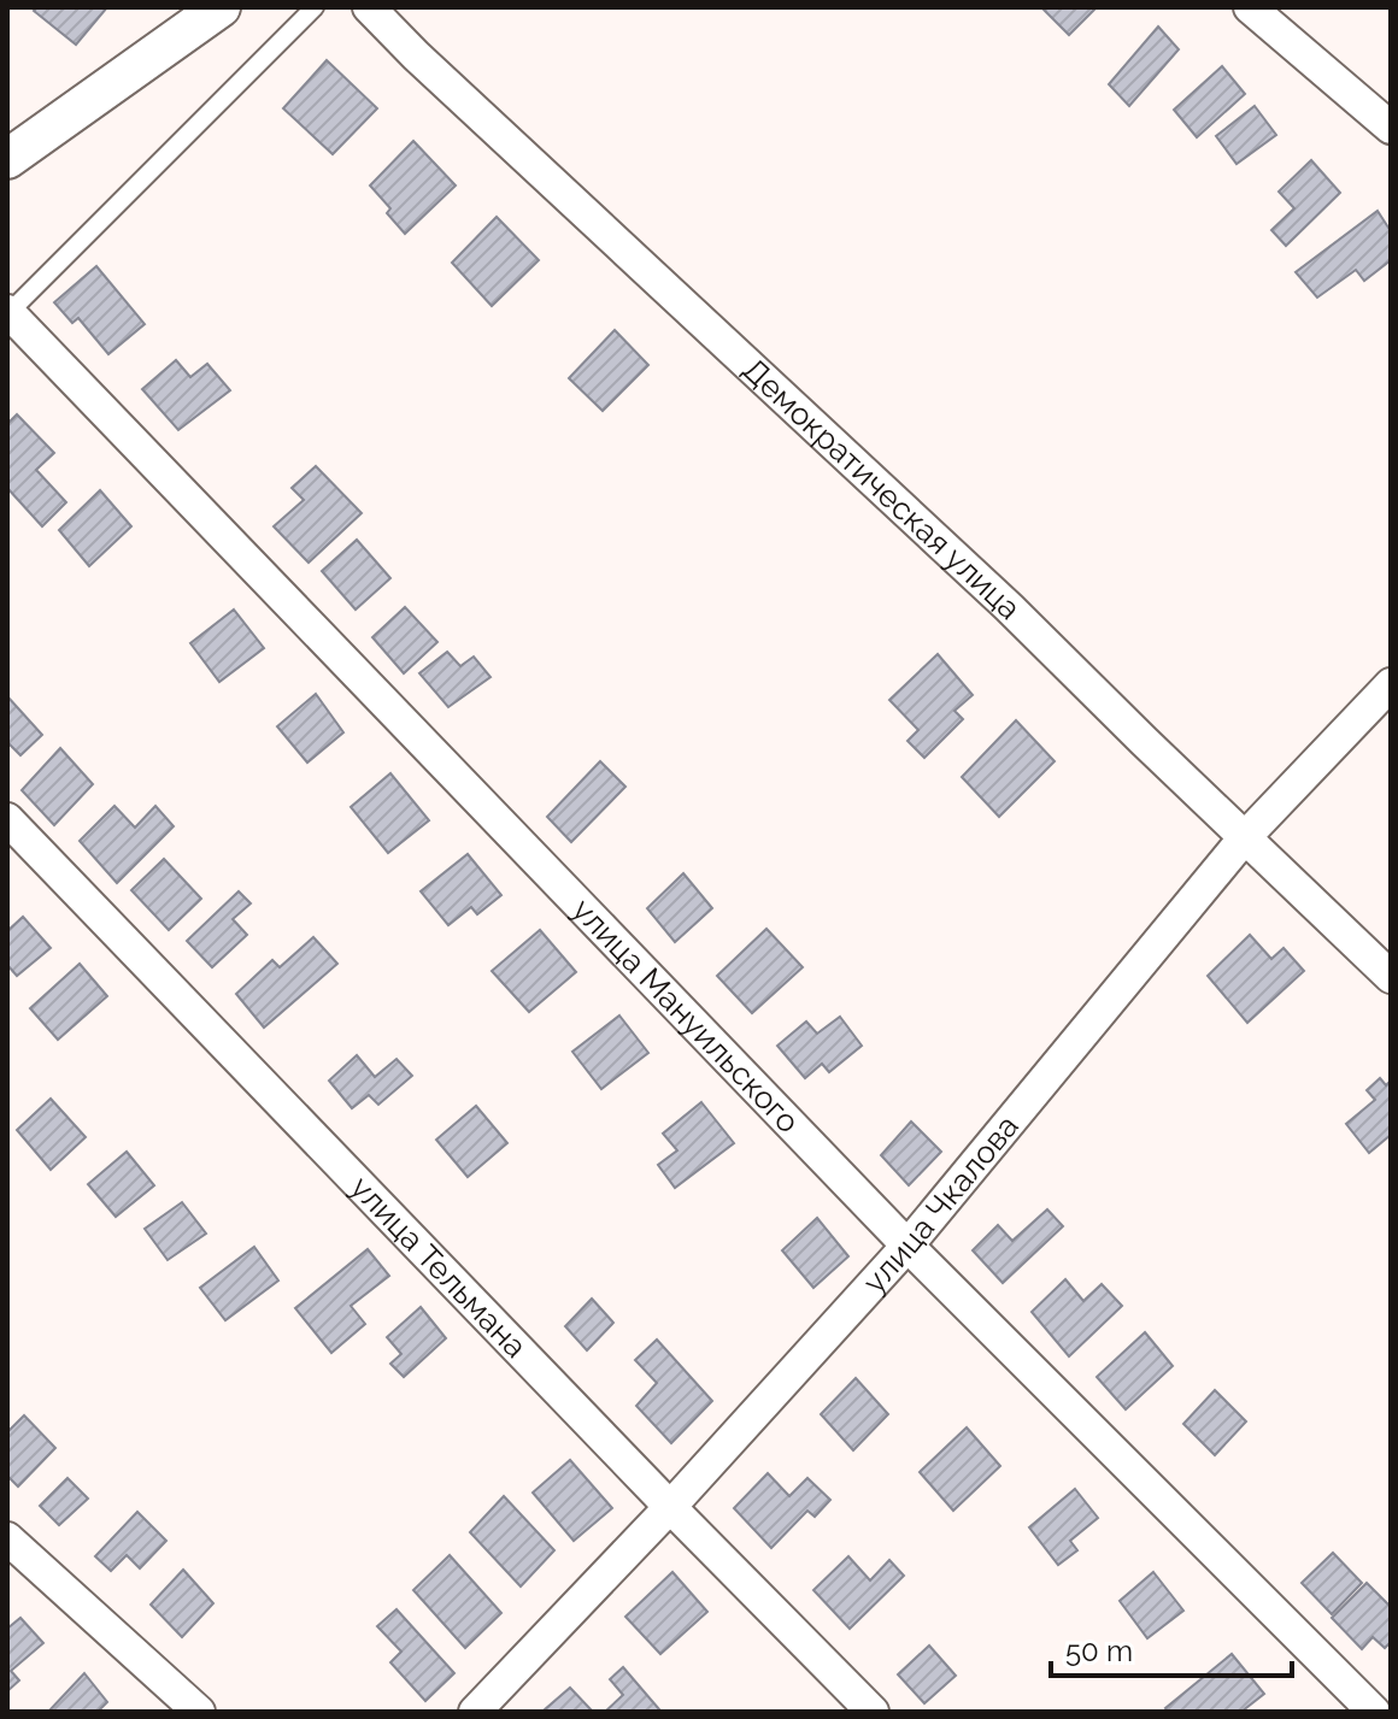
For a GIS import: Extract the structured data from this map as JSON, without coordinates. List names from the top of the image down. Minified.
{"streets":{"street":["Демократическая улица","улица Мануильского","улица Чкалова","улица Тельмана"]},"crossings":[["Демократическая улица","улица Чкалова"],["улица Мануильского","улица Чкалова"],["улица Чкалова","улица Тельмана"]],"scale_bar":"50 m"}
